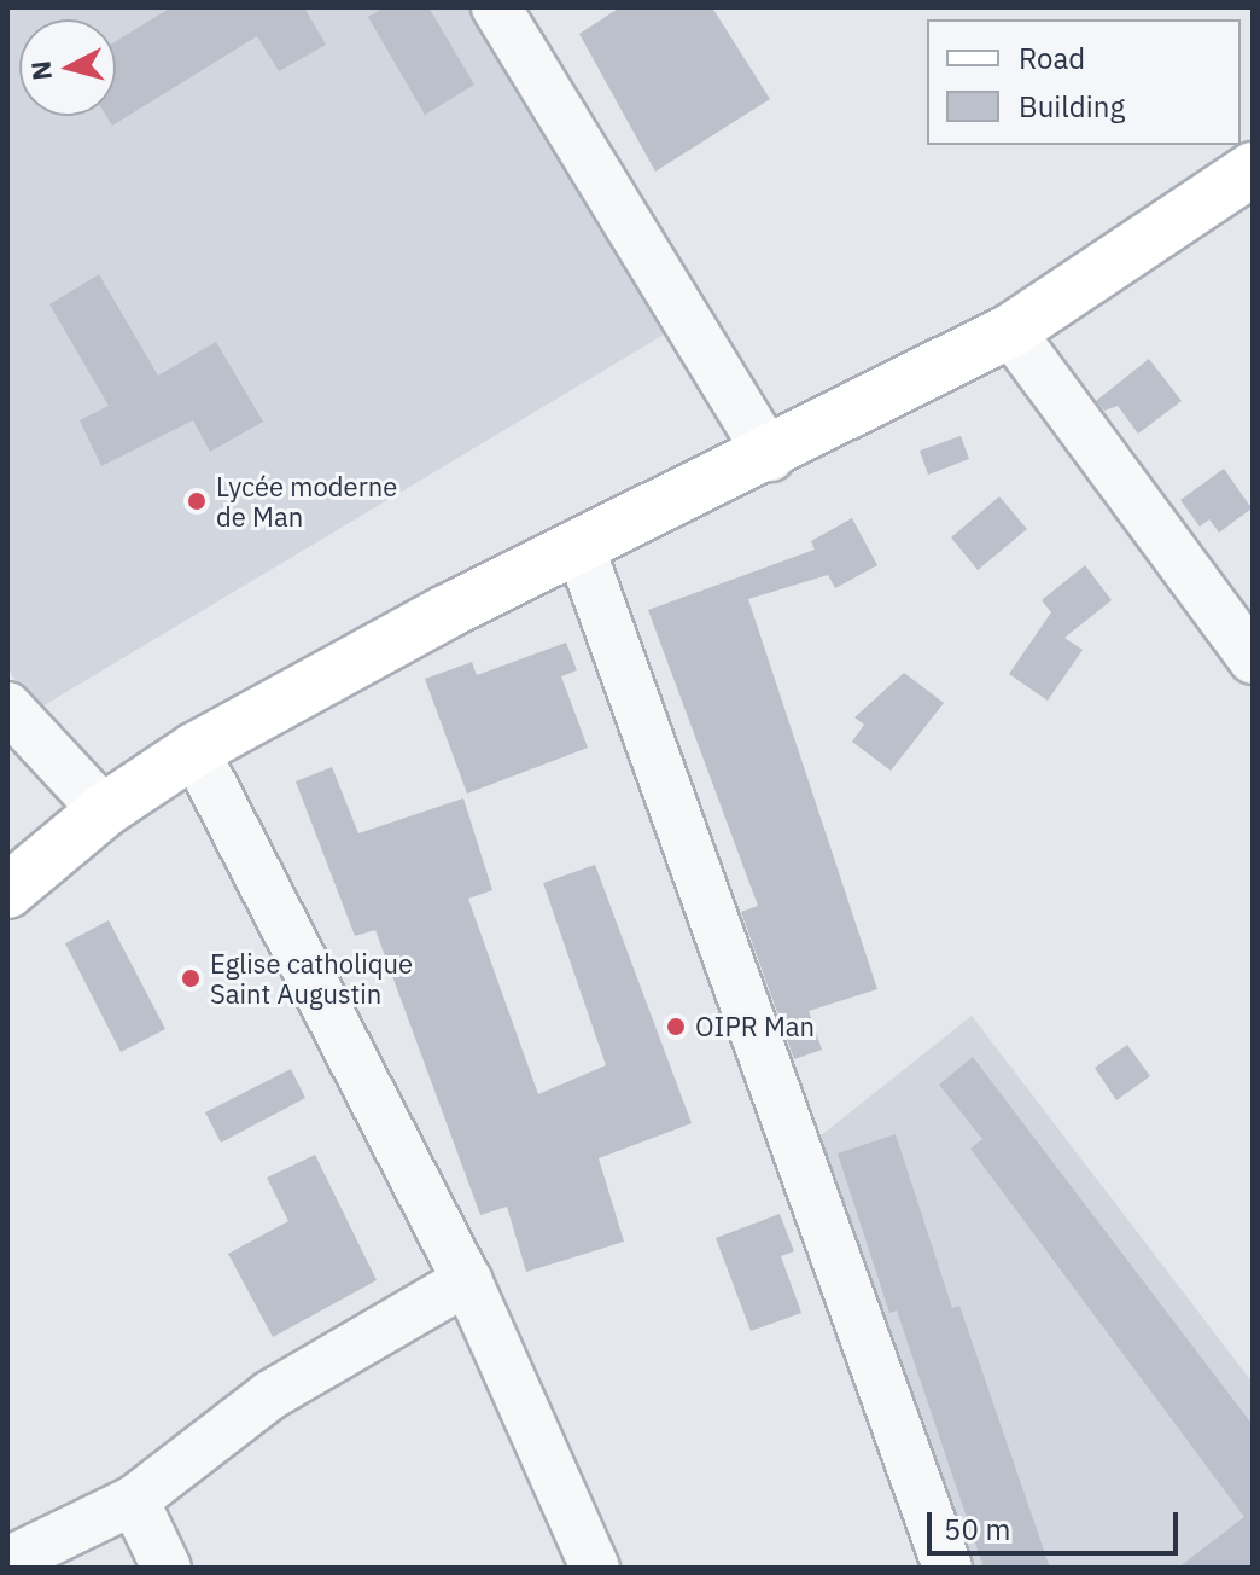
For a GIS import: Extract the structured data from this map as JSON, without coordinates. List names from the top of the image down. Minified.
{"places":["Lycée moderne de Man","Eglise catholique Saint Augustin","OIPR Man"],"legend":["Road","Building"],"scale_bar":"50 m","north":"left"}
